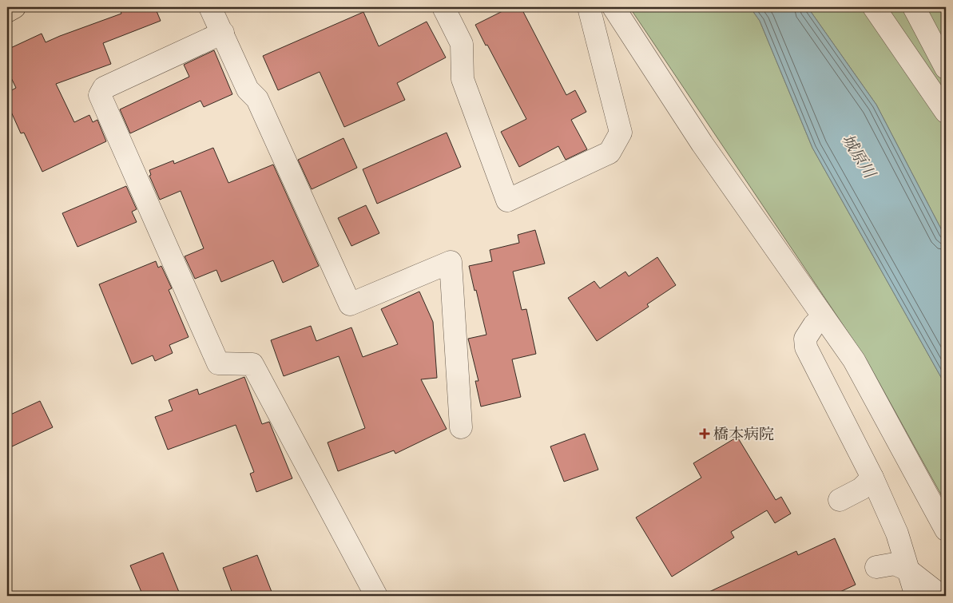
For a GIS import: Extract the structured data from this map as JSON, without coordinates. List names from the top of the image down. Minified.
{"water":["城原川"],"places":{"health":["橋本病院"]}}
